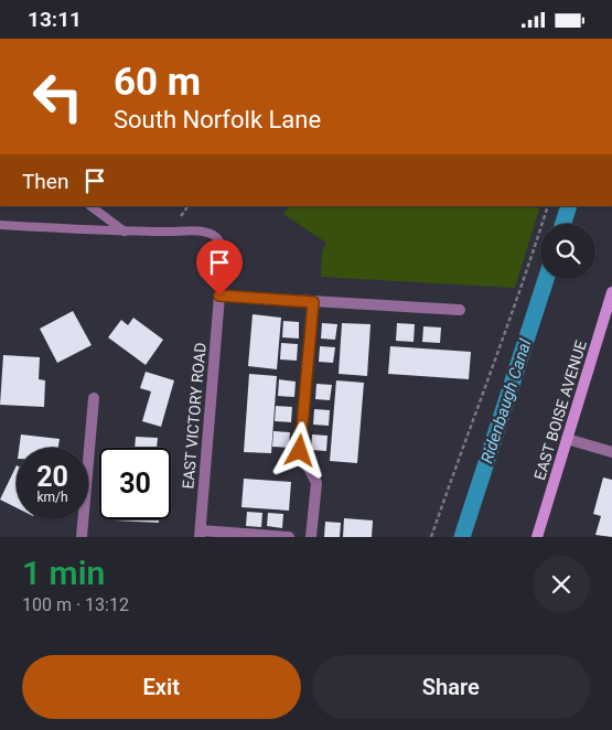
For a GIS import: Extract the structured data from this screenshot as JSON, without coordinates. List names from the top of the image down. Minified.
{"streets":{"street":["EAST BOISE AVENUE","EAST VICTORY ROAD"]},"water":["Ridenbaugh Canal"],"page":{"status":"13:11","turn":["60 m","South Norfolk Lane"],"then":"Then","speed":"20 km/h","limit":"30","heading":["1 min","100 m · 13:12"],"buttons":["Exit","Share"]}}
